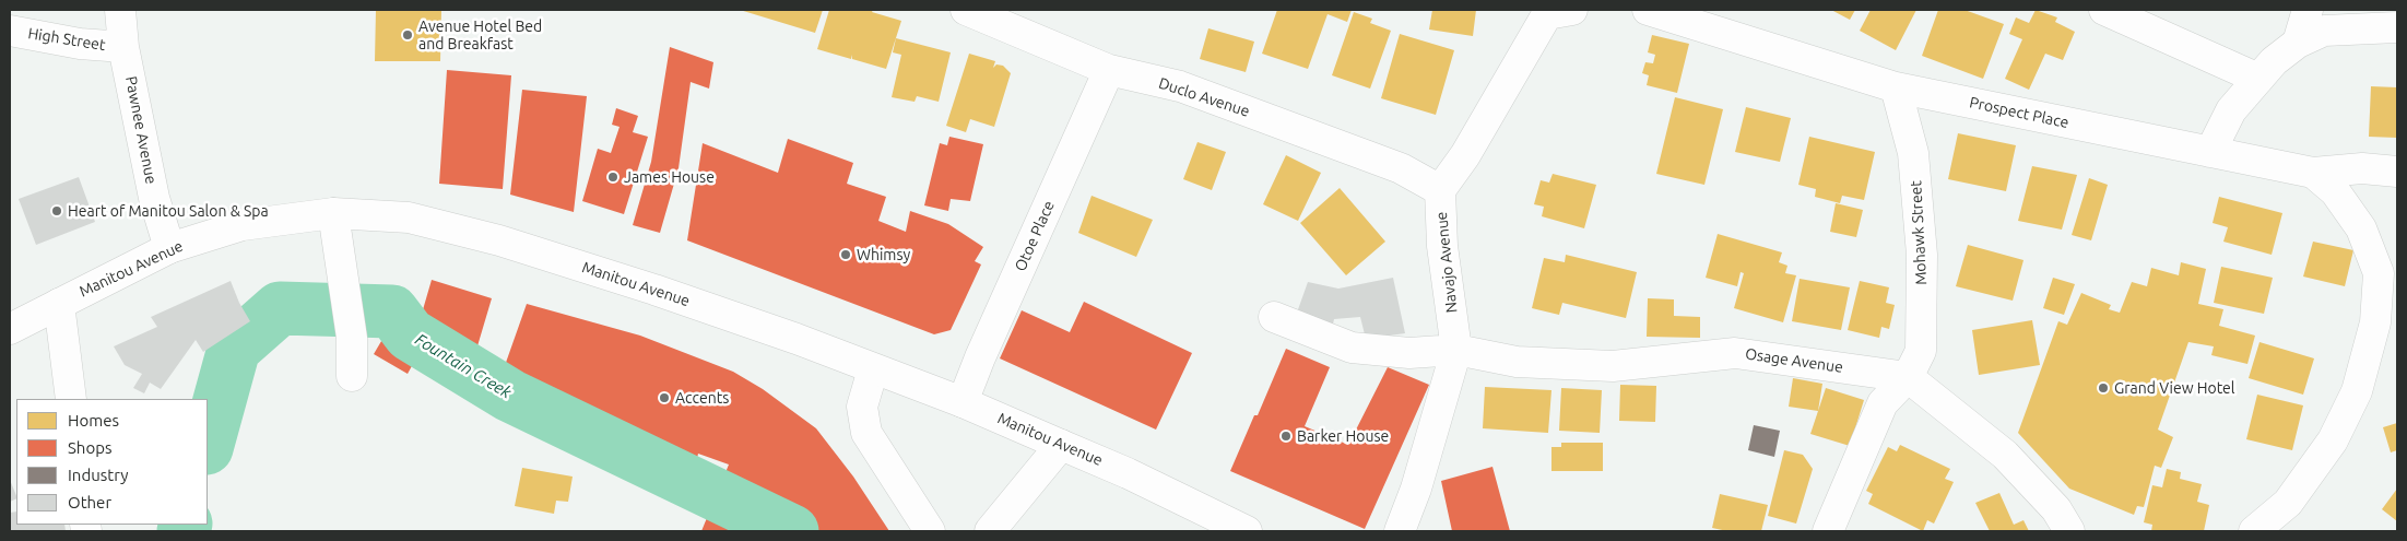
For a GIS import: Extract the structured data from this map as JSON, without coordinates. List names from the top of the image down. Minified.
{"streets":{"street":["High Street","Duclo Avenue","Prospect Place","Pawnee Avenue","Mohawk Street","Otoe Place","Navajo Avenue","Manitou Avenue","Osage Avenue"]},"crossings":[["High Street","Pawnee Avenue"],["Duclo Avenue","Otoe Place"],["Duclo Avenue","Navajo Avenue"],["Prospect Place","Mohawk Street"],["Pawnee Avenue","Manitou Avenue"],["Mohawk Street","Osage Avenue"],["Otoe Place","Manitou Avenue"],["Navajo Avenue","Osage Avenue"]],"water":["Fountain Creek"],"places":["Avenue Hotel Bed and Breakfast","James House","Heart of Manitou Salon & Spa","Whimsy","Grand View Hotel","Accents","Barker House"],"legend":["Homes","Shops","Industry","Other"]}
